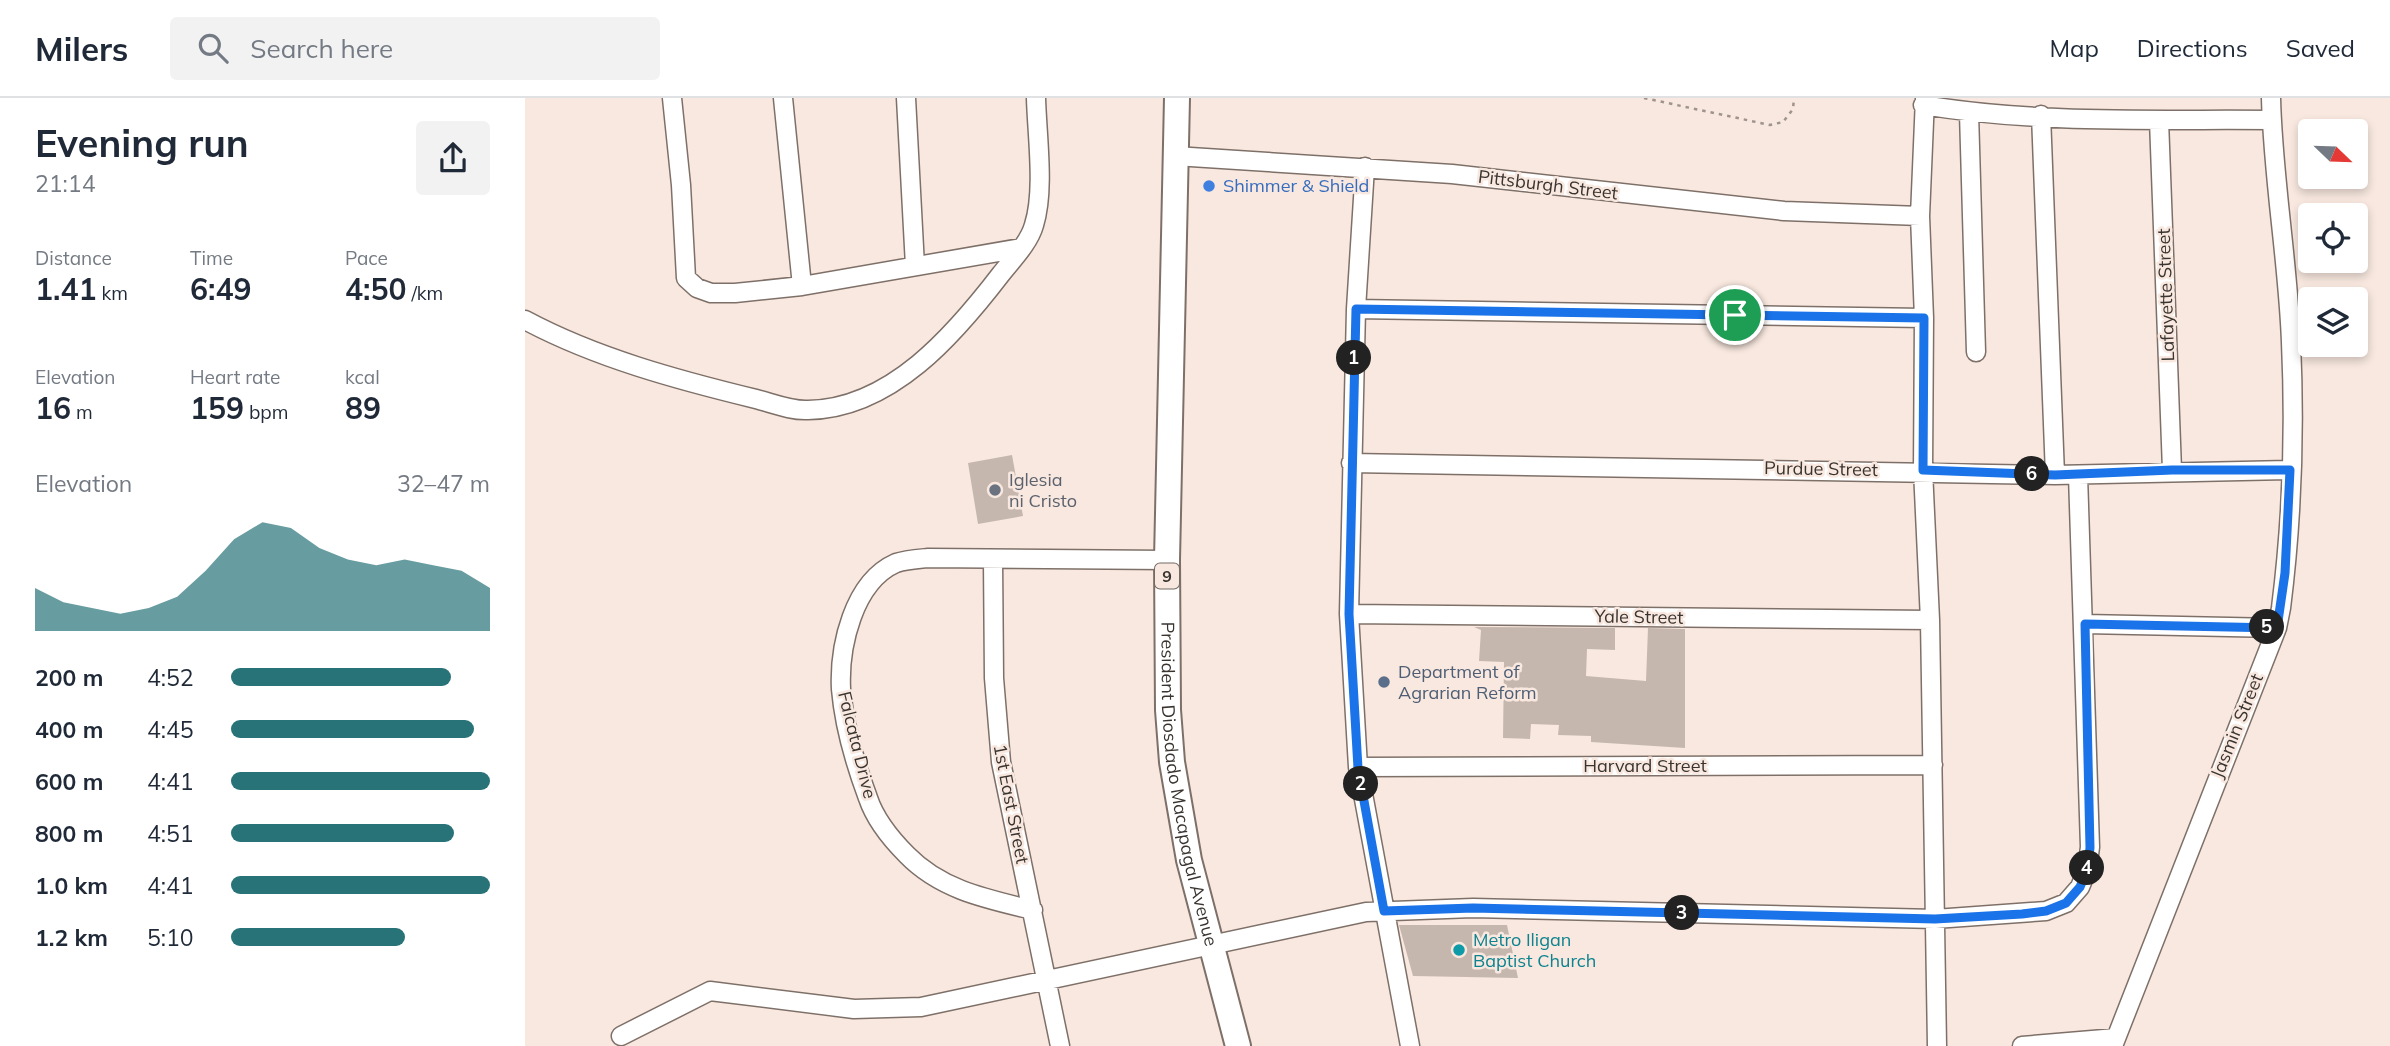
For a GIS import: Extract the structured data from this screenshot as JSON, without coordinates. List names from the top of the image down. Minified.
{"streets":{"highway":["9","President Diosdado Macapagal Avenue"],"street":["Pittsburgh Street","Lafayette Street","Purdue Street","Yale Street","Jasmin Street","Falcata Drive","Harvard Street","1st East Street"]},"crossings":[["Pittsburgh Street","President Diosdado Macapagal Avenue"],["Lafayette Street","Purdue Street"],["Purdue Street","Jasmin Street"],["Falcata Drive","President Diosdado Macapagal Avenue"],["Falcata Drive","1st East Street"]],"places":["Shimmer & Shield","Iglesia ni Cristo","Department of Agrarian Reform","Metro Iligan Baptist Church"],"north":"bottom right","page":{"header":"Milers","search":"Search here","nav":["Map","Directions","Saved"],"heading":["Evening run","21:14"],"stats":[["Distance","1.41 km"],["Time","6:49"],["Pace","4:50 /km"],["Elevation","16 m"],["Heart rate","159 bpm"],["kcal","89"]],"pins":["1","6","5","2","4","3"],"chart":["Elevation","32–47 m"],"list":[{"name":"200 m","note":"4:52"},{"name":"400 m","note":"4:45"},{"name":"600 m","note":"4:41"},{"name":"800 m","note":"4:51"},{"name":"1.0 km","note":"4:41"},{"name":"1.2 km","note":"5:10"}]}}
